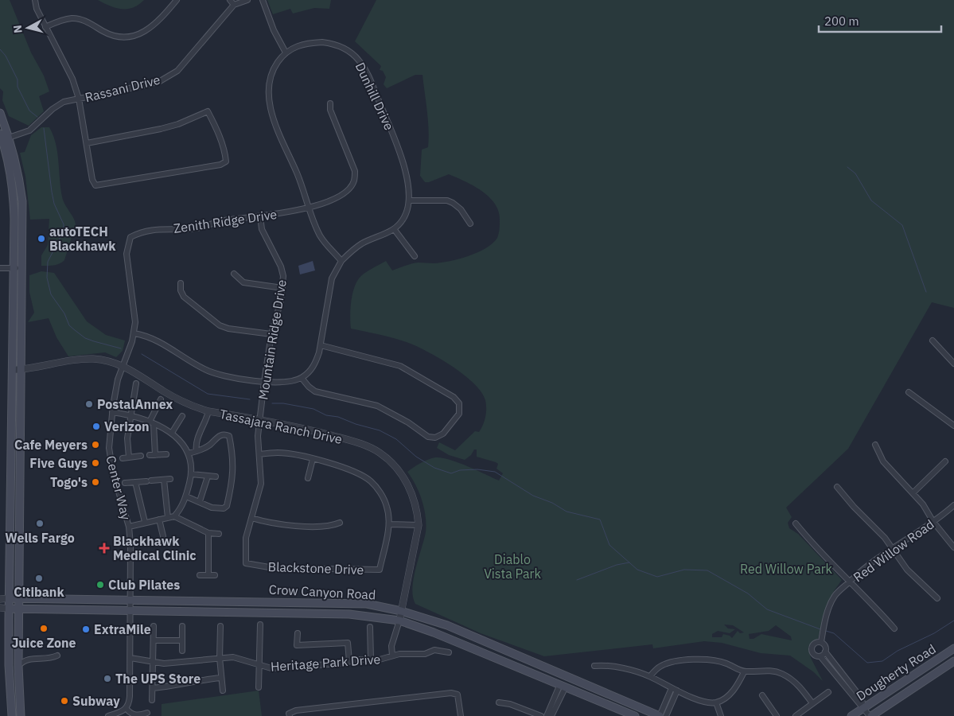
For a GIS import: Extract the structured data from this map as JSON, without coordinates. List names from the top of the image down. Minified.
{"streets":{"main road":["Crow Canyon Road","Dougherty Road"],"street":["Rassani Drive","Dunhill Drive","Zenith Ridge Drive","Mountain Ridge Drive","Tassajara Ranch Drive","Center Way","Red Willow Road","Blackstone Drive","Heritage Park Drive"]},"crossings":[["Dunhill Drive","Zenith Ridge Drive"],["Zenith Ridge Drive","Mountain Ridge Drive"],["Zenith Ridge Drive","Tassajara Ranch Drive"],["Zenith Ridge Drive","Center Way"],["Mountain Ridge Drive","Tassajara Ranch Drive"],["Mountain Ridge Drive","Blackstone Drive"],["Tassajara Ranch Drive","Center Way"],["Tassajara Ranch Drive","Blackstone Drive"],["Tassajara Ranch Drive","Crow Canyon Road"],["Center Way","Crow Canyon Road"],["Center Way","Heritage Park Drive"]],"parks":["Diablo Vista Park","Red Willow Park"],"places":{"other":["autoTECH Blackhawk","PostalAnnex","Verizon","Cafe Meyers","Five Guys","Togo's","Wells Fargo","Citibank","Club Pilates","Juice Zone","ExtraMile","The UPS Store","Subway"],"health":["Blackhawk Medical Clinic"]},"scale_bar":"200 m","north":"left"}
